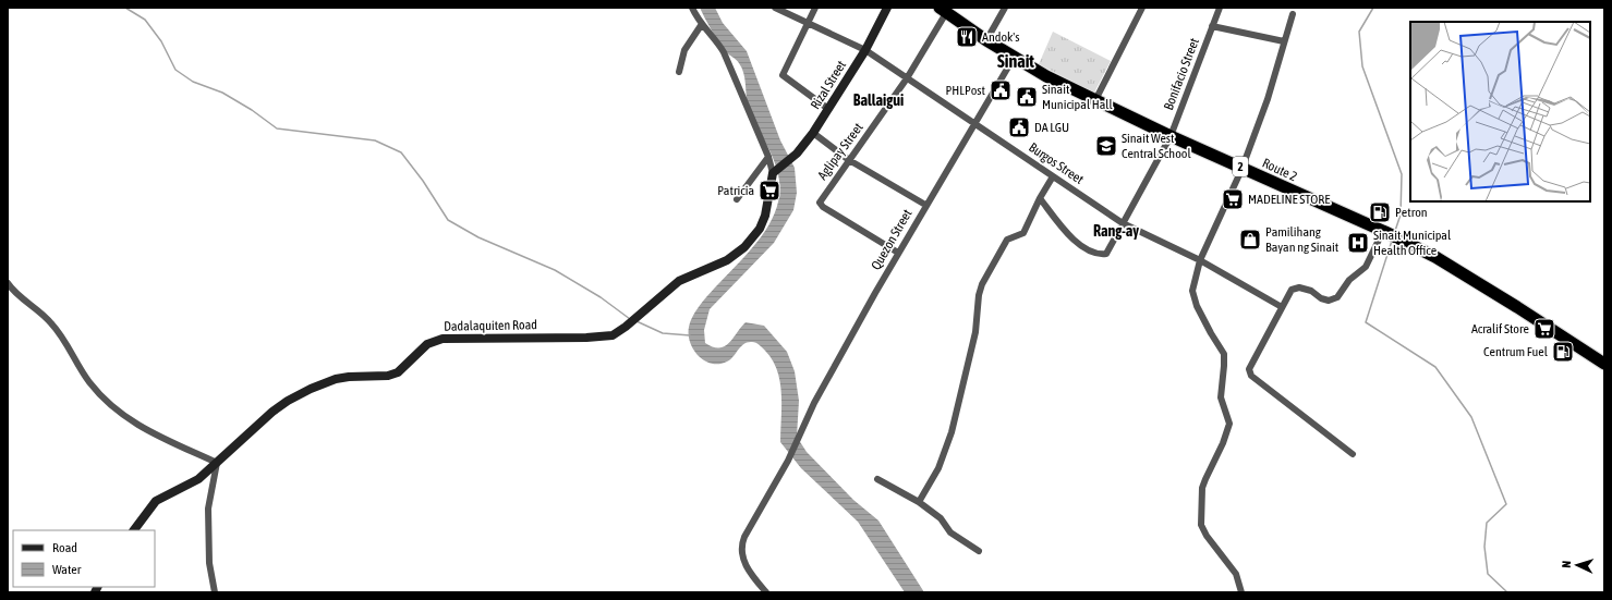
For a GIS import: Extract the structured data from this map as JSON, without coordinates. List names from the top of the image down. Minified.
{"streets":{"highway":["2","Route 2"],"street":["Bonifacio Street","Rizal Street","Aglipay Street","Burgos Street","Quezon Street","Dadalaquiten Road"]},"crossings":[["Bonifacio Street","Burgos Street"],["Bonifacio Street","Route 2"],["Rizal Street","Burgos Street"],["Rizal Street","Dadalaquiten Road"],["Aglipay Street","Burgos Street"],["Aglipay Street","Route 2"],["Aglipay Street","Quezon Street"],["Burgos Street","Quezon Street"],["Route 2","Quezon Street"]],"districts":["Sinait","Ballaigui","Rang-ay"],"places":{"restaurant":["Andok's"],"public building":["PHLPost","Sinait Municipal Hall","DA LGU"],"school or university":["Sinait West Central School"],"supermarket":["Patricia","MADELINE STORE","Acralif Store"],"fuel station":["Petron","Centrum Fuel"],"shop":["Pamilihang Bayan ng Sinait"],"hospital":["Sinait Municipal Health Office"]},"legend":["Road","Water"],"north":"left"}
